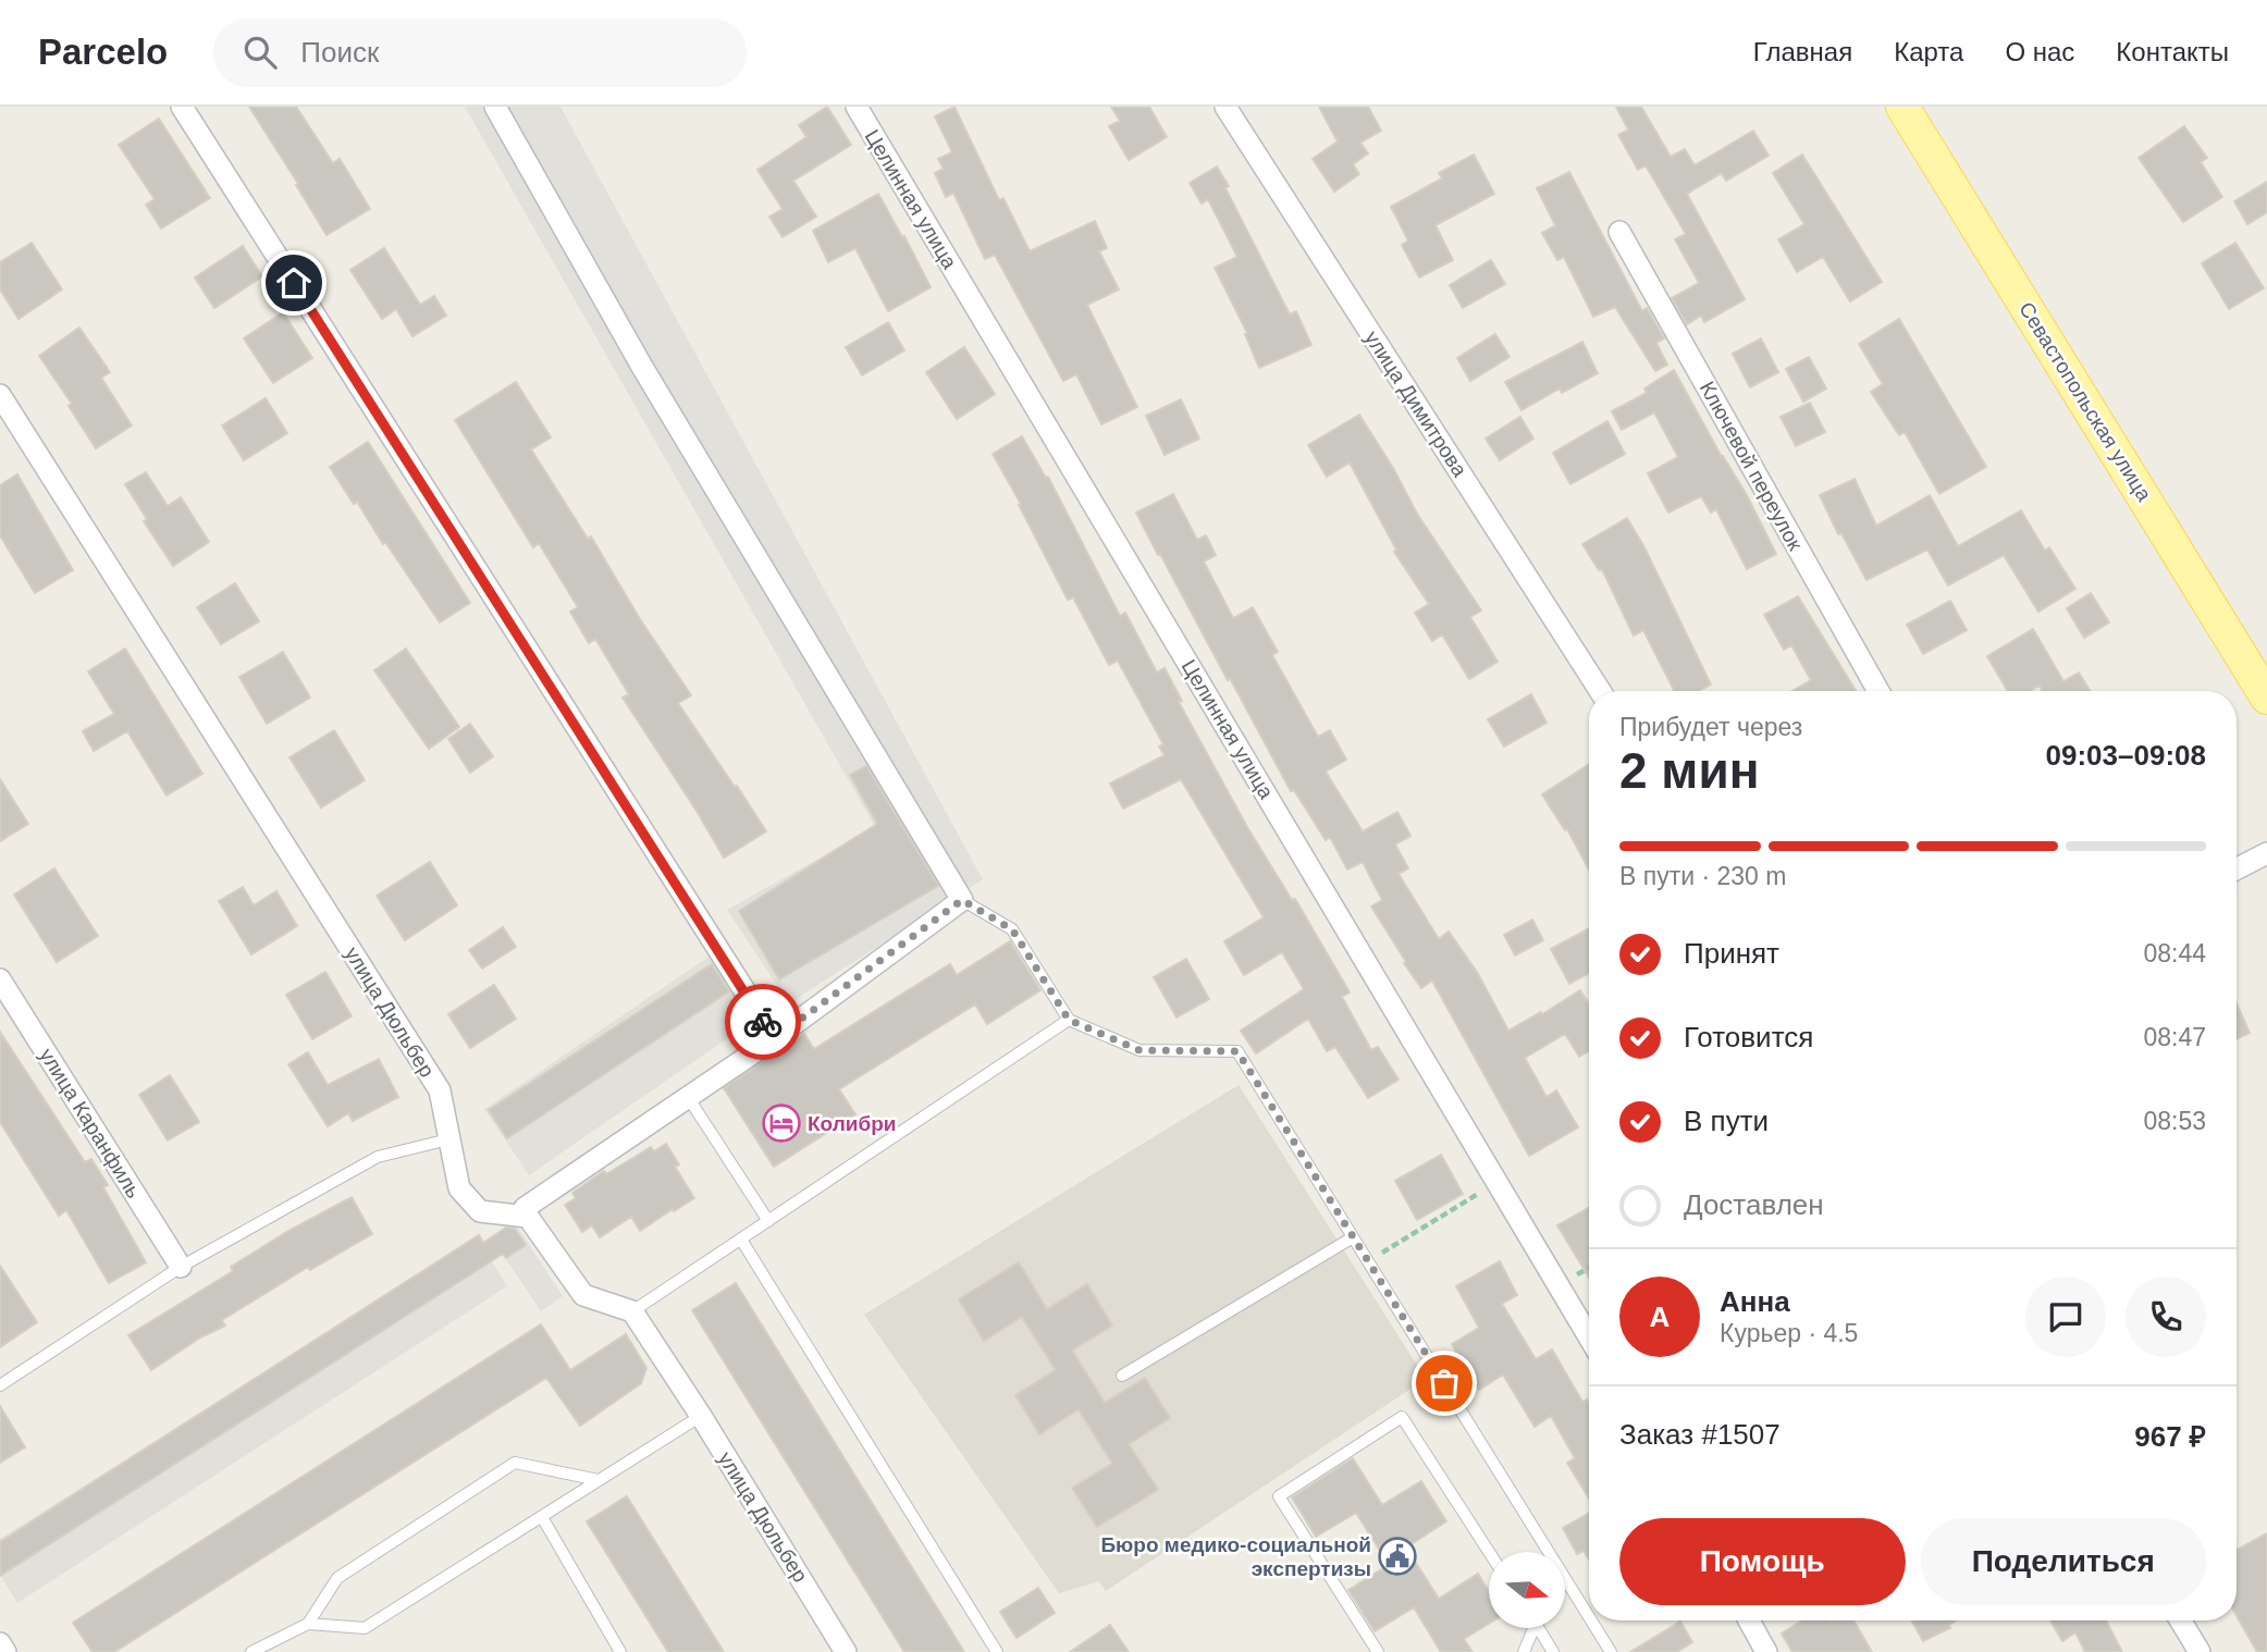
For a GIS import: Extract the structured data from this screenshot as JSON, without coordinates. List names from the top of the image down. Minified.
{"streets":{"main road":["Севастопольская улица"],"street":["Целинная улица","улица Димитрова","Ключевой переулок","улица Дюльбер","улица Каранфиль"]},"places":{"hotel":["Колибри"],"public building":["Бюро медико-социальной экспертизы"]},"north":"right","page":{"header":"Parcelo","search":"Поиск","nav":["Главная","Карта","О нас","Контакты"],"heading":["2 мин","Прибудет через","09:03–09:08"],"panel":["Анна","Курьер · 4.5","Заказ #1507","967 ₽"],"bar":"В пути · 230 m","list":[["Принят","08:44"],["Готовится","08:47"],["В пути","08:53"],"Доставлен"],"round":"А","buttons":["Помощь","Поделиться"]}}
